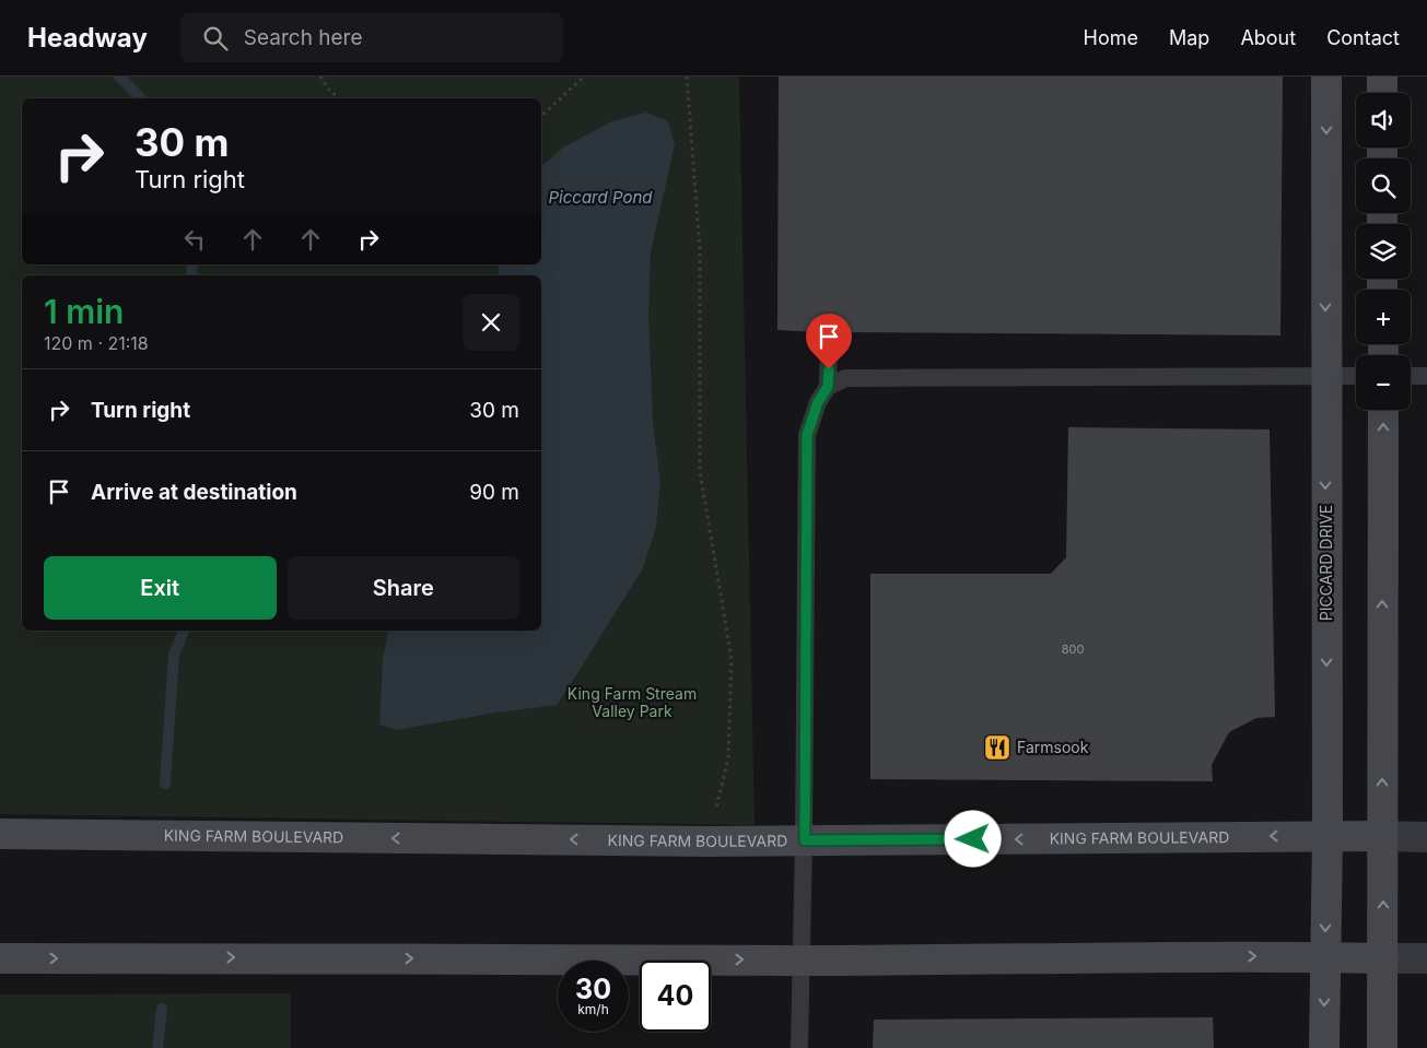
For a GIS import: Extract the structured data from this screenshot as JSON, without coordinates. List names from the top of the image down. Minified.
{"streets":{"street":["PICCARD DRIVE","KING FARM BOULEVARD"]},"crossings":[["PICCARD DRIVE","KING FARM BOULEVARD"]],"water":["Piccard Pond"],"parks":["King Farm Stream Valley Park"],"places":{"restaurant":["Farmsook"]},"house_numbers":["800"],"page":{"header":"Headway","search":"Search here","nav":["Home","Map","About","Contact"],"map_buttons":["+","−"],"turn":["30 m","Turn right"],"heading":["1 min","120 m · 21:18"],"list":[{"name":"Turn right","value":"30 m"},{"name":"Arrive at destination","value":"90 m"}],"buttons":["Exit","Share"],"speed":"30 km/h","limit":"40"}}
